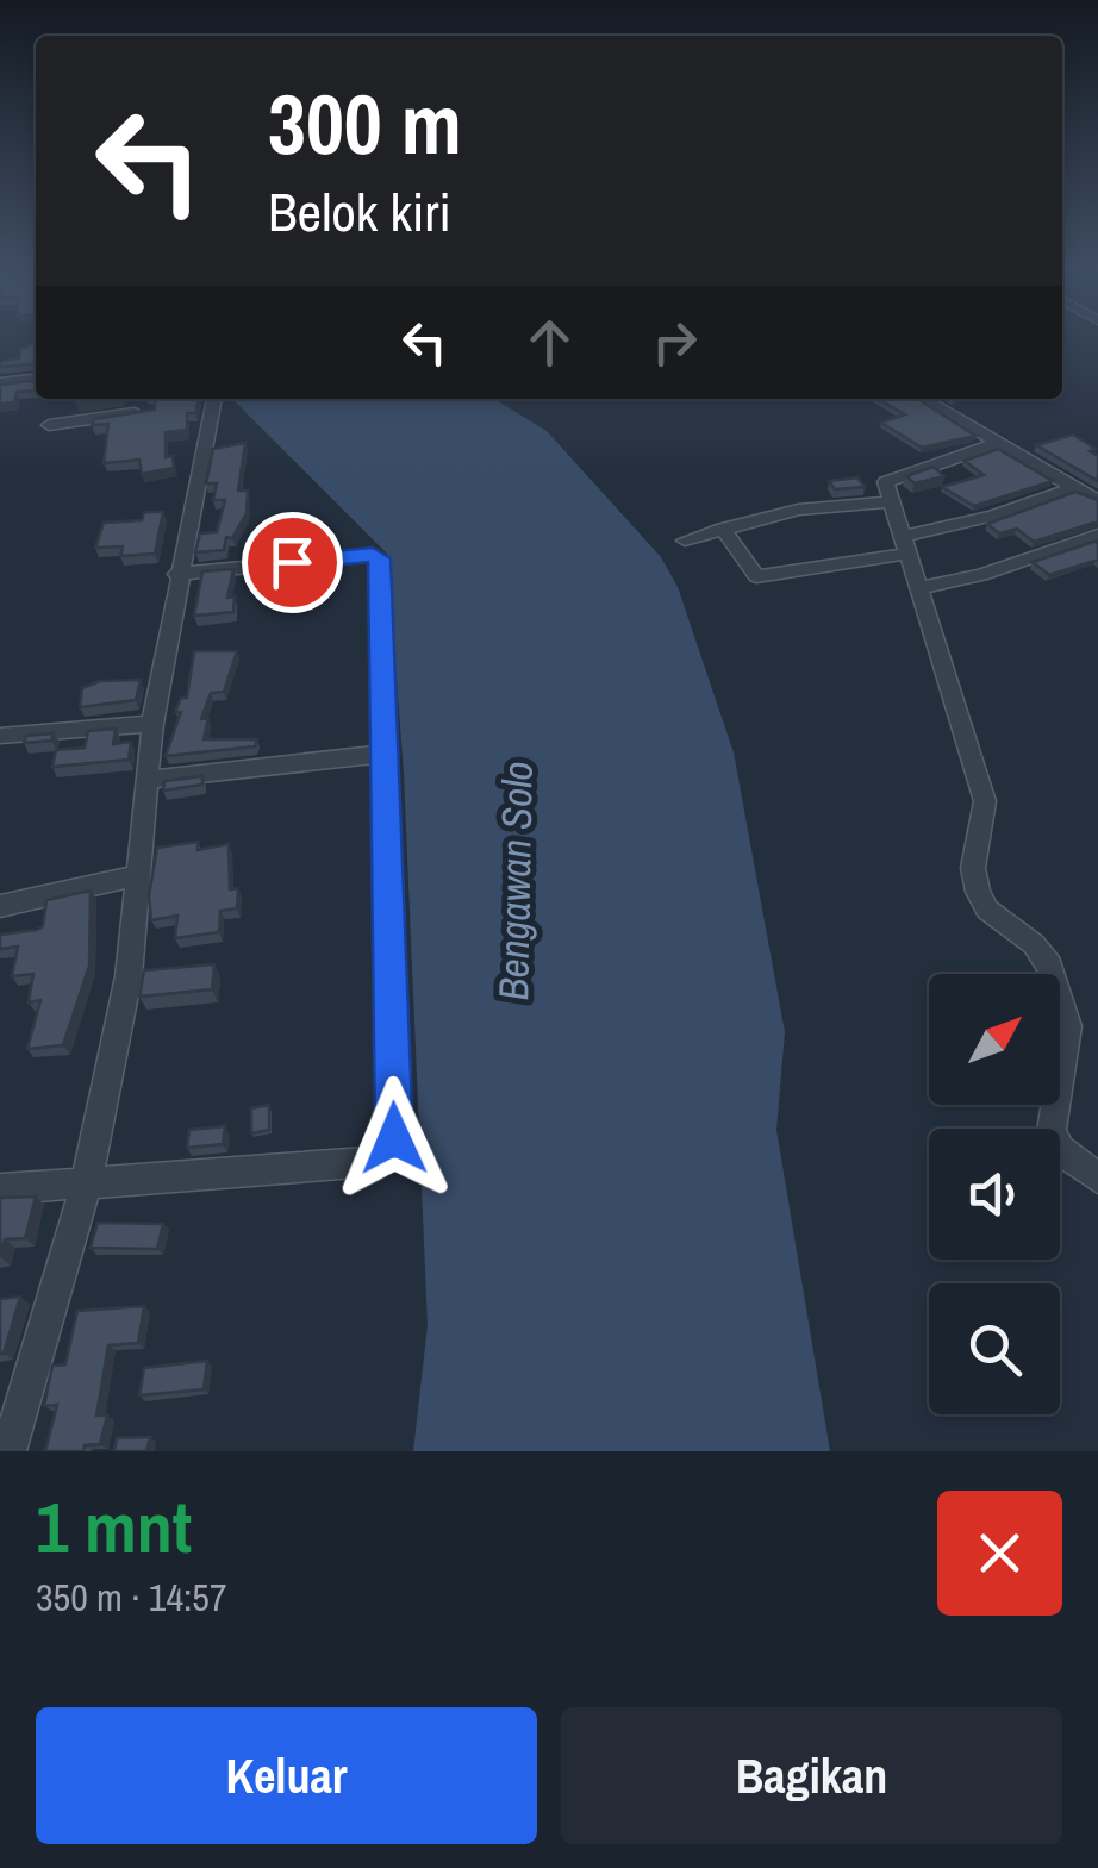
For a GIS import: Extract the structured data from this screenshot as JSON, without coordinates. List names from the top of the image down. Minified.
{"water":["Bengawan Solo"],"north":"top right","page":{"turn":["300 m","Belok kiri"],"heading":["1 mnt","350 m · 14:57"],"buttons":["Keluar","Bagikan"]}}
